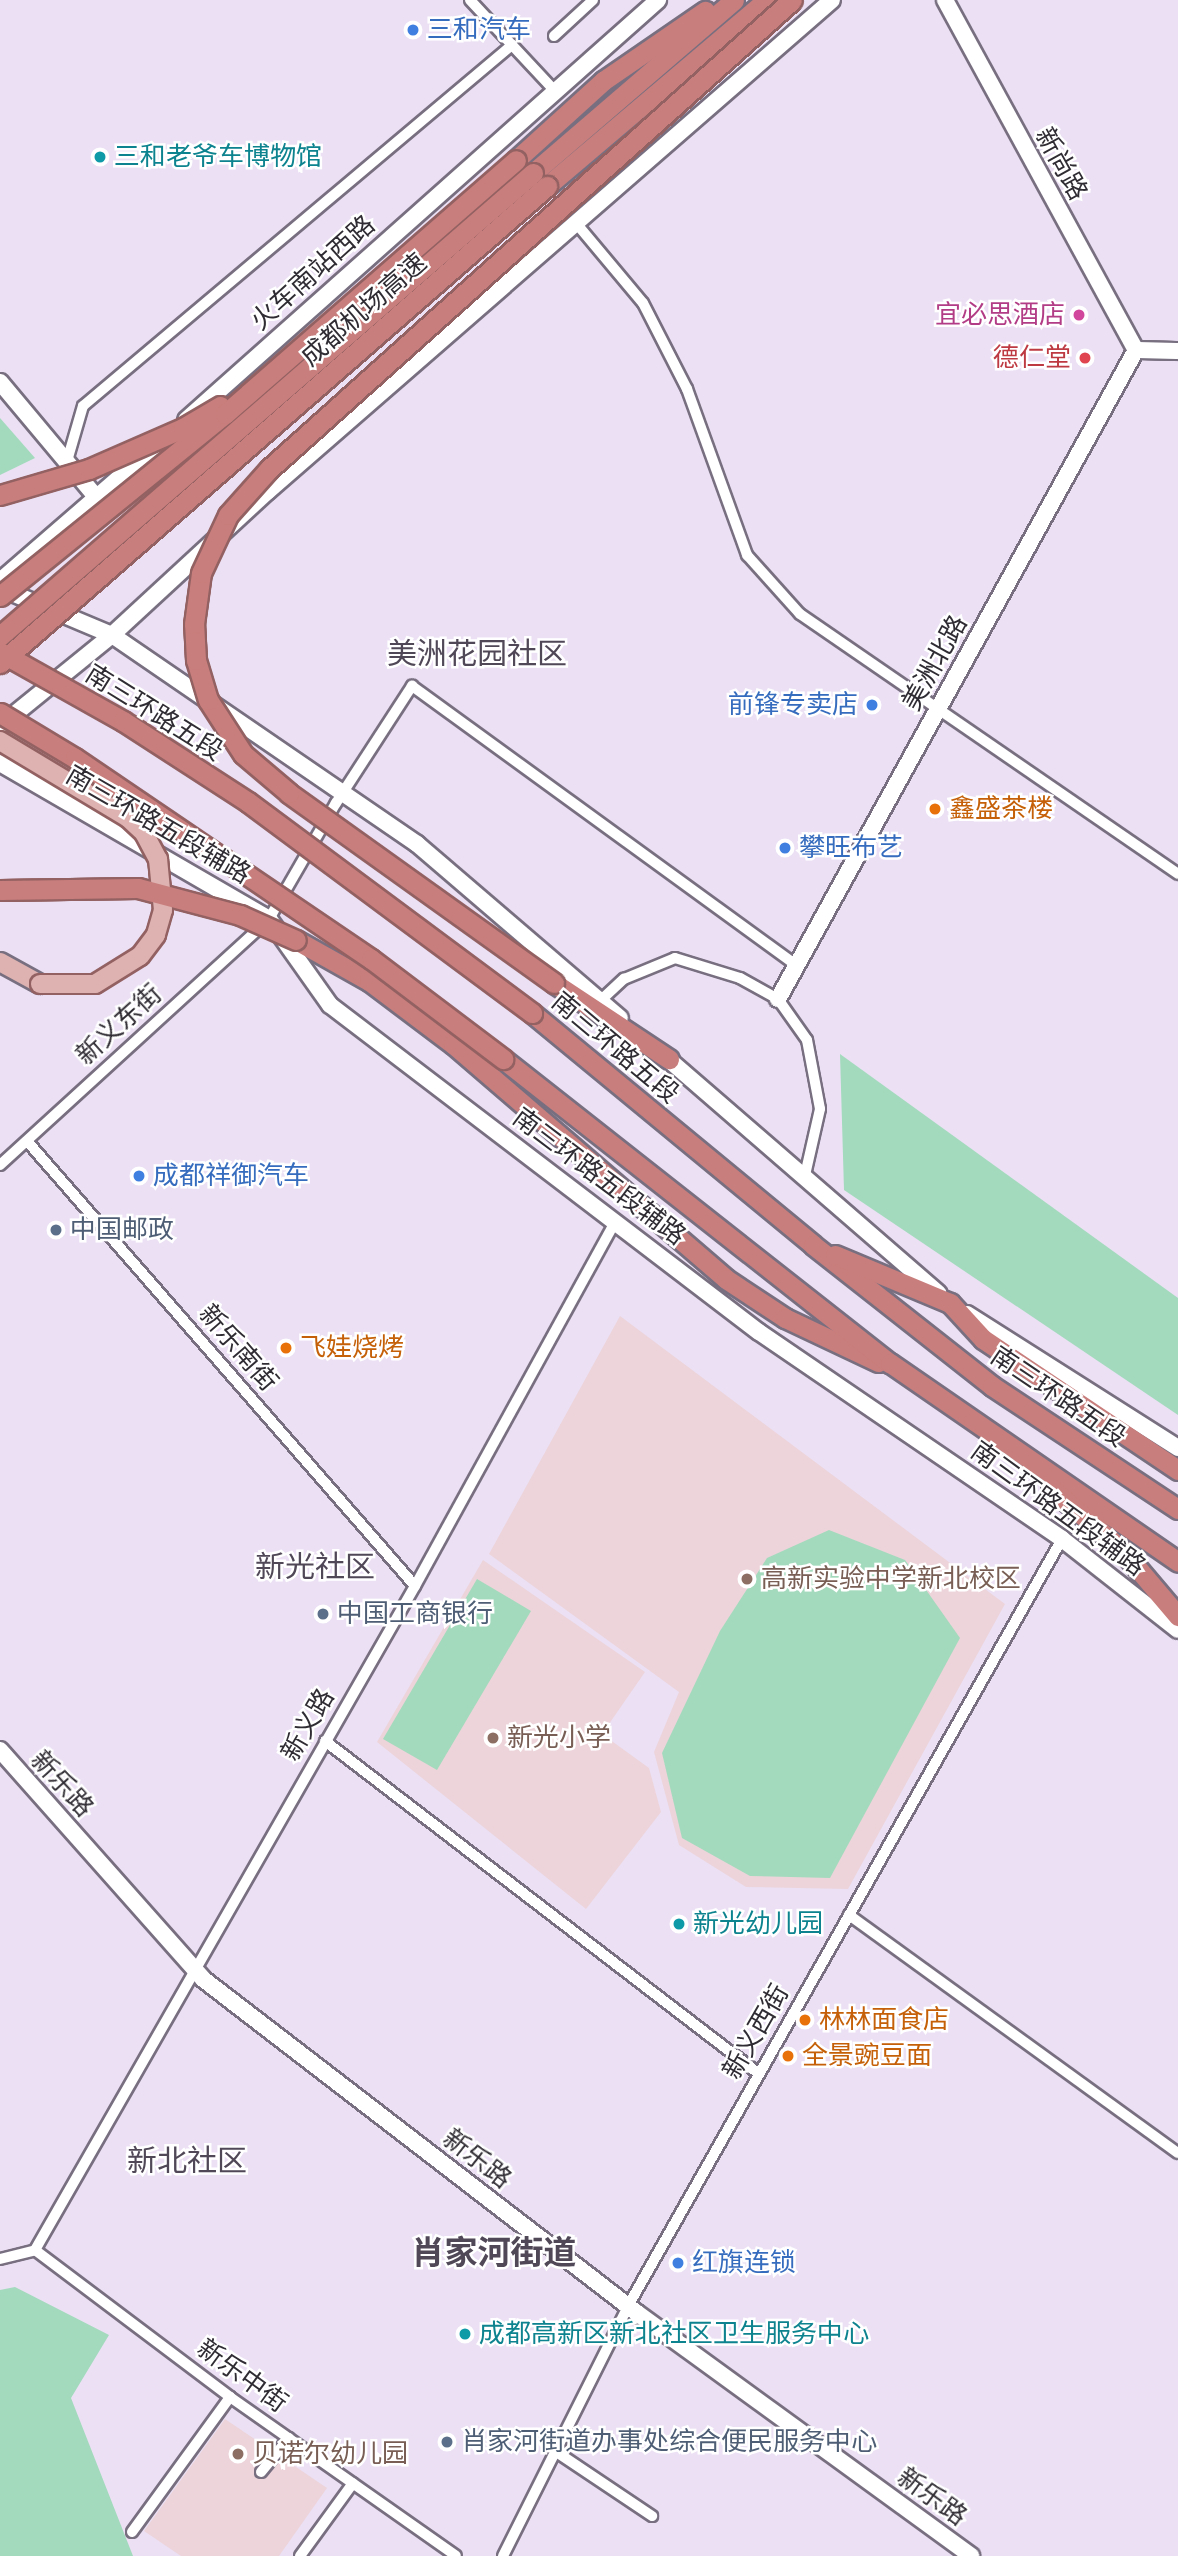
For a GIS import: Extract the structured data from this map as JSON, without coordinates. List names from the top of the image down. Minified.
{"streets":{"highway":["成都机场高速","南三环路五段"],"main road":["新尚路","火车南站西路","美洲北路","南三环路五段辅路","新乐路"],"street":["新义东街","新乐南街","新义路","新义西街","新乐中街"]},"crossings":[["新尚路","美洲北路"],["美洲北路","新义东街"],["南三环路五段辅路","新义东街"],["南三环路五段辅路","新义路"],["南三环路五段辅路","新义西街"],["新义东街","新乐南街"],["新乐南街","新义路"],["新义路","新乐路"],["新义路","新乐中街"],["新乐路","新义西街"]],"districts":["美洲花园社区","新光社区","新北社区","肖家河街道"],"places":["三和汽车","三和老爷车博物馆","宜必思酒店","德仁堂","前锋专卖店","鑫盛茶楼","攀旺布艺","成都祥御汽车","中国邮政","飞娃烧烤","高新实验中学新北校区","中国工商银行","新光小学","新光幼儿园","林林面食店","全景豌豆面","红旗连锁","成都高新区新北社区卫生服务中心","肖家河街道办事处综合便民服务中心","贝诺尔幼儿园"]}
